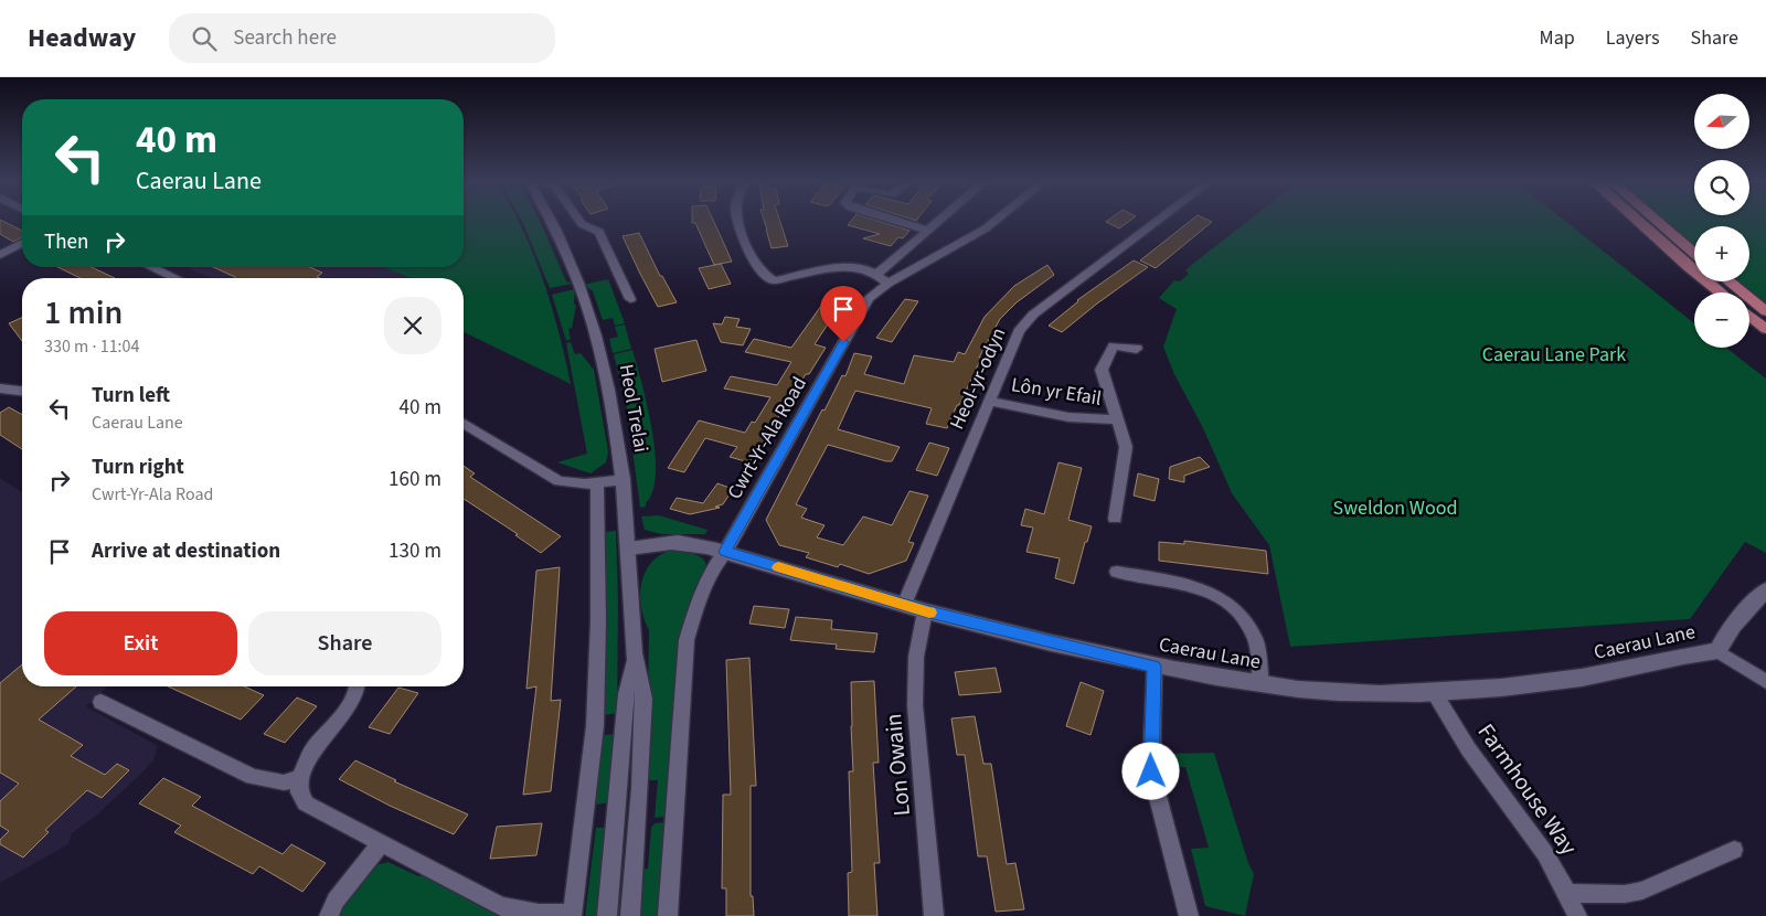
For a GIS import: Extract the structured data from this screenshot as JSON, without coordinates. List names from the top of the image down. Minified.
{"streets":{"street":["Heol-yr-odyn","Lôn yr Efail","Heol Trelai","Cwrt-Yr-Ala Road","Caerau Lane","Lon Owain","Farmhouse Way"]},"crossings":[["Heol-yr-odyn","Lôn yr Efail"],["Heol-yr-odyn","Caerau Lane"],["Heol Trelai","Caerau Lane"],["Cwrt-Yr-Ala Road","Caerau Lane"],["Caerau Lane","Lon Owain"],["Caerau Lane","Farmhouse Way"]],"parks":["Caerau Lane Park","Sweldon Wood"],"north":"left","page":{"header":"Headway","search":"Search here","nav":["Map","Layers","Share"],"map_buttons":["+","−"],"turn":["40 m","Caerau Lane"],"then":"Then","heading":["1 min","330 m · 11:04"],"list":[{"name":"Turn left","note":"Caerau Lane","value":"40 m"},{"name":"Turn right","note":"Cwrt-Yr-Ala Road","value":"160 m"},{"name":"Arrive at destination","value":"130 m"}],"buttons":["Exit","Share"]}}
